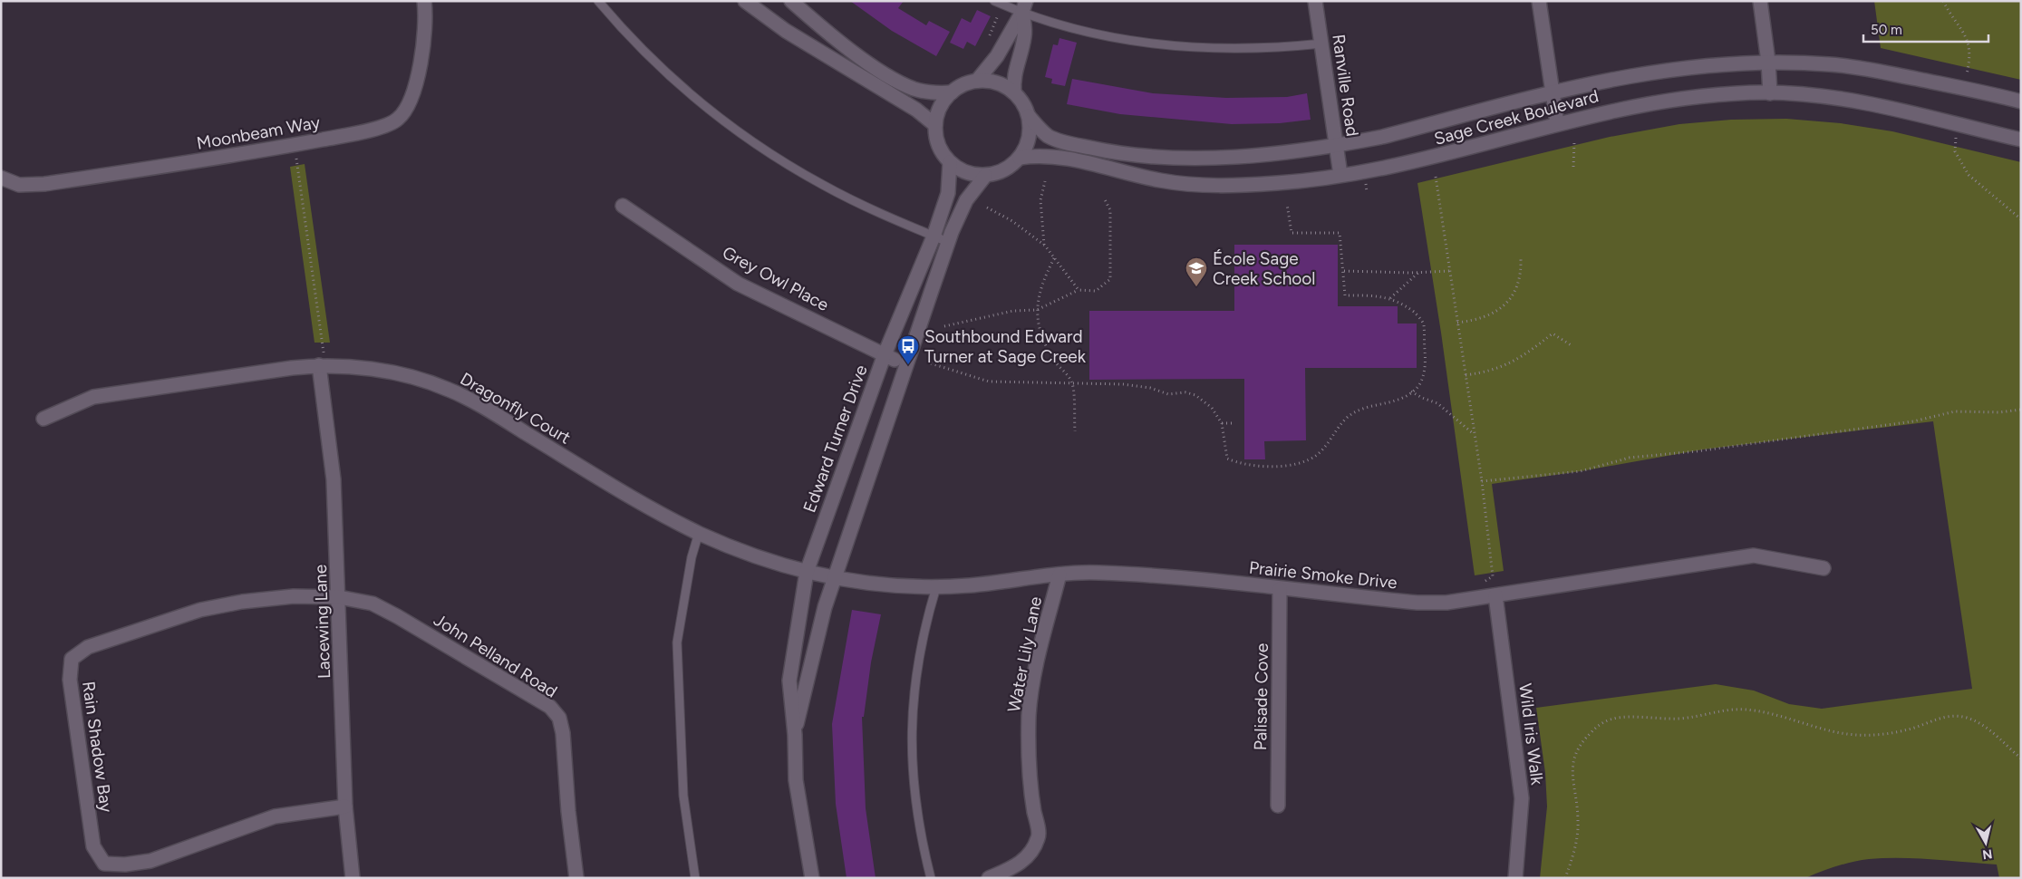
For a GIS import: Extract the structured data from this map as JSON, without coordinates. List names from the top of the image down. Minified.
{"streets":{"street":["Ranville Road","Sage Creek Boulevard","Moonbeam Way","Grey Owl Place","Dragonfly Court","Edward Turner Drive","Prairie Smoke Drive","Lacewing Lane","Water Lily Lane","John Pelland Road","Palisade Cove","Wild Iris Walk","Rain Shadow Bay"]},"crossings":[["Ranville Road","Sage Creek Boulevard"],["Sage Creek Boulevard","Edward Turner Drive"],["Grey Owl Place","Edward Turner Drive"],["Dragonfly Court","Edward Turner Drive"],["Dragonfly Court","Prairie Smoke Drive"],["Dragonfly Court","Lacewing Lane"],["Edward Turner Drive","Prairie Smoke Drive"],["Prairie Smoke Drive","Water Lily Lane"],["Prairie Smoke Drive","Palisade Cove"],["Prairie Smoke Drive","Wild Iris Walk"],["Lacewing Lane","John Pelland Road"],["Lacewing Lane","Rain Shadow Bay"],["John Pelland Road","Rain Shadow Bay"]],"places":{"school or university":["École Sage Creek School"],"bus stop":["Southbound Edward Turner at Sage Creek"]},"scale_bar":"50 m","north":"bottom"}
